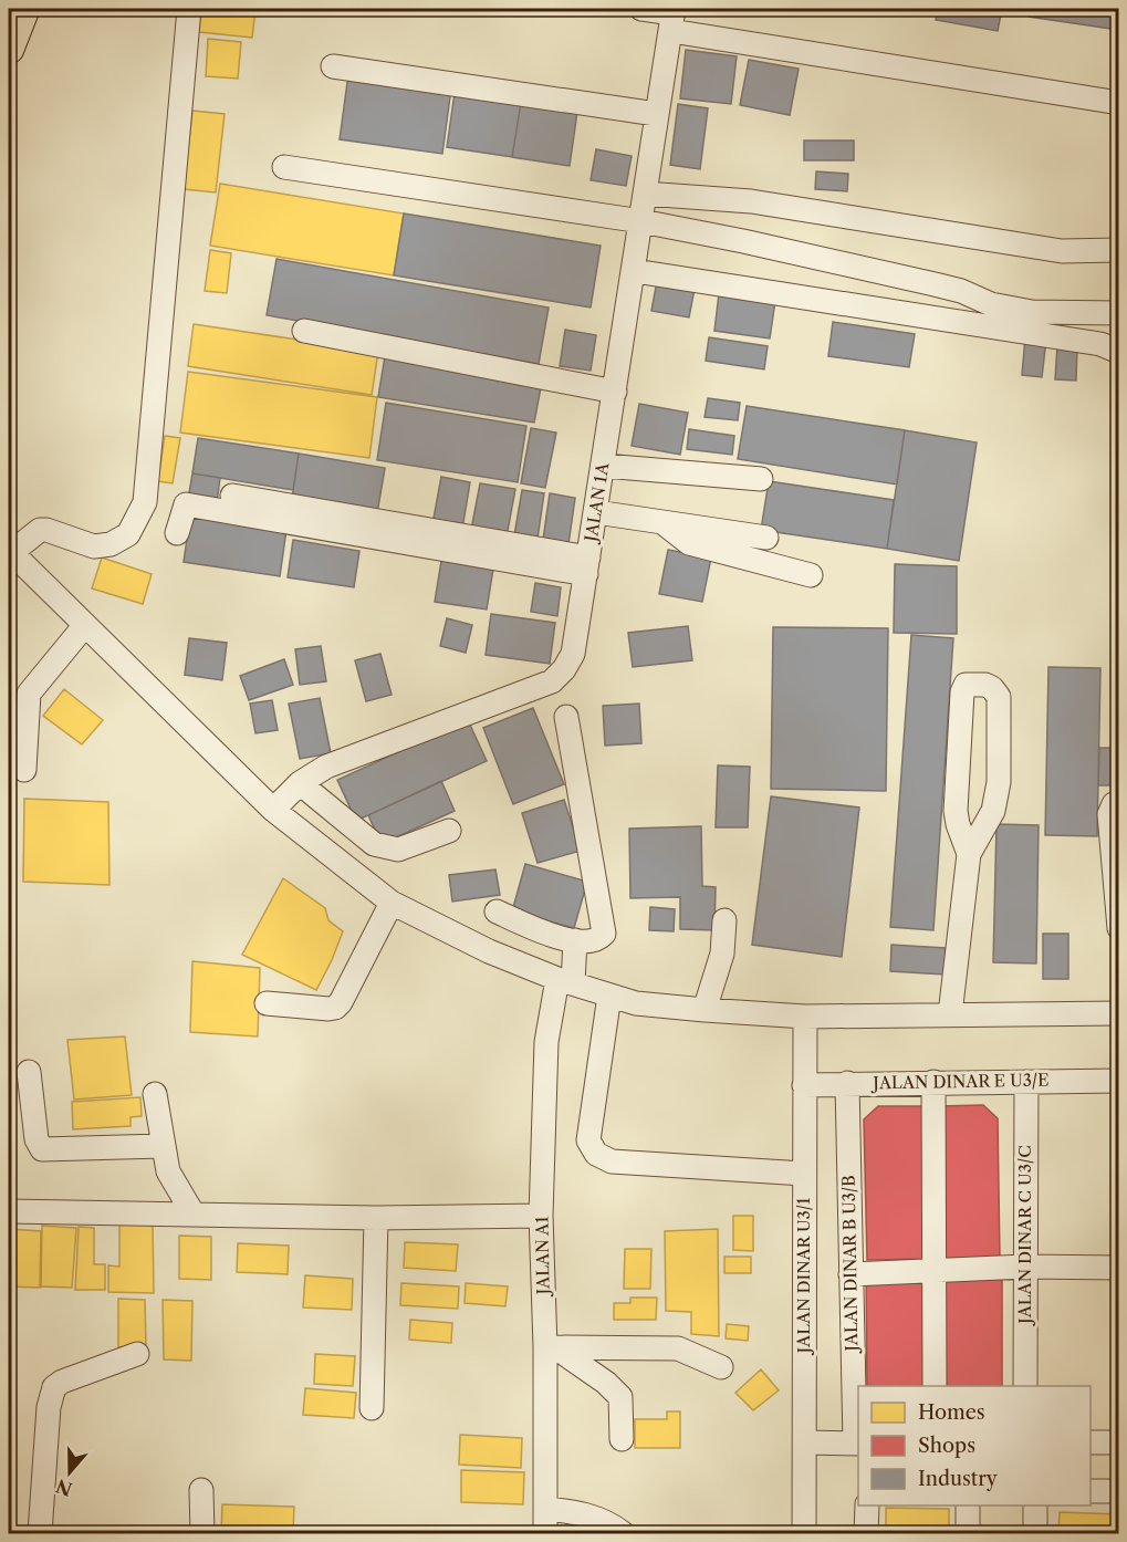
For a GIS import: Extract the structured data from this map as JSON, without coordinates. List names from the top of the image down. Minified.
{"streets":{"street":["JALAN 1A","JALAN DINAR E U3/E","JALAN DINAR C U3/C","JALAN A1","JALAN DINAR B U3/B","JALAN DINAR U3/1"]},"crossings":[["JALAN DINAR E U3/E","JALAN DINAR C U3/C"],["JALAN DINAR E U3/E","JALAN DINAR B U3/B"],["JALAN DINAR E U3/E","JALAN DINAR U3/1"]],"legend":["Homes","Shops","Industry"],"north":"bottom"}
